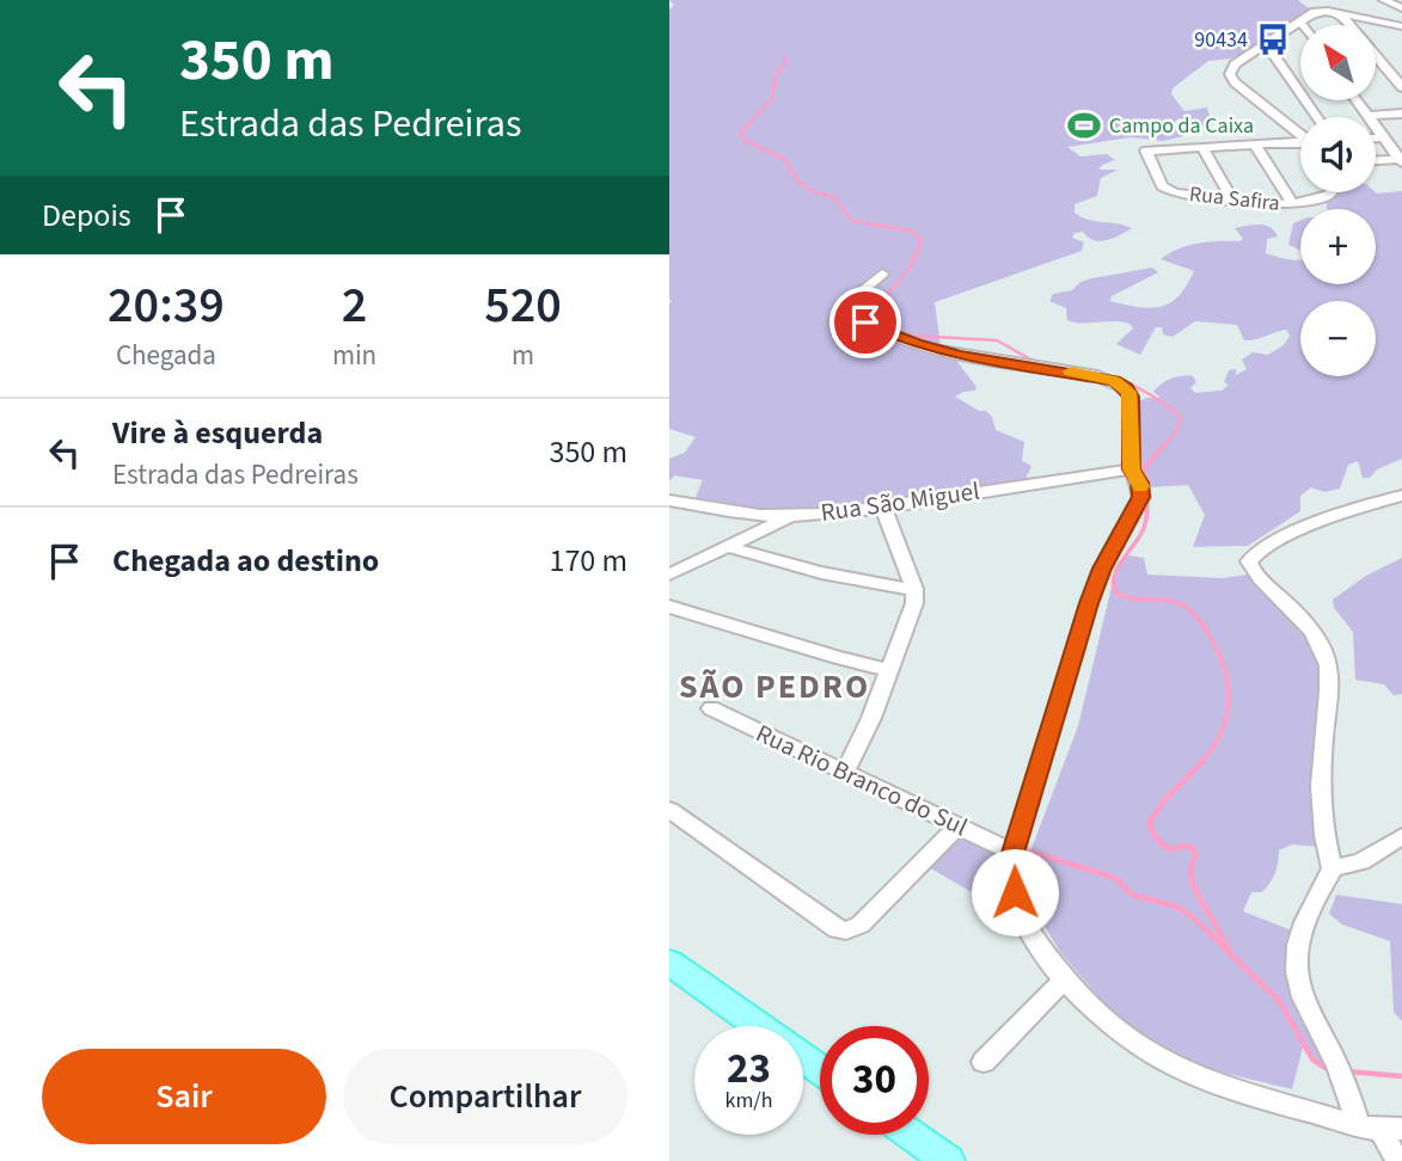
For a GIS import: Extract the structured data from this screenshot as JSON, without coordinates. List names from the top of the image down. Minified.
{"streets":{"street":["Rua Safira","Rua São Miguel","Rua Rio Branco do Sul"]},"districts":["SÃO PEDRO"],"places":{"bus stop":["90434"],"sports":["Campo da Caixa"]},"north":"top left","page":{"turn":["350 m","Estrada das Pedreiras"],"map_buttons":["+","−"],"then":"Depois","eta":["20:39","Chegada","2","min","520","m"],"list":[{"name":"Vire à esquerda","note":"Estrada das Pedreiras","value":"350 m"},{"name":"Chegada ao destino","value":"170 m"}],"speed":"23 km/h","limit":"30","buttons":["Sair","Compartilhar"]}}
